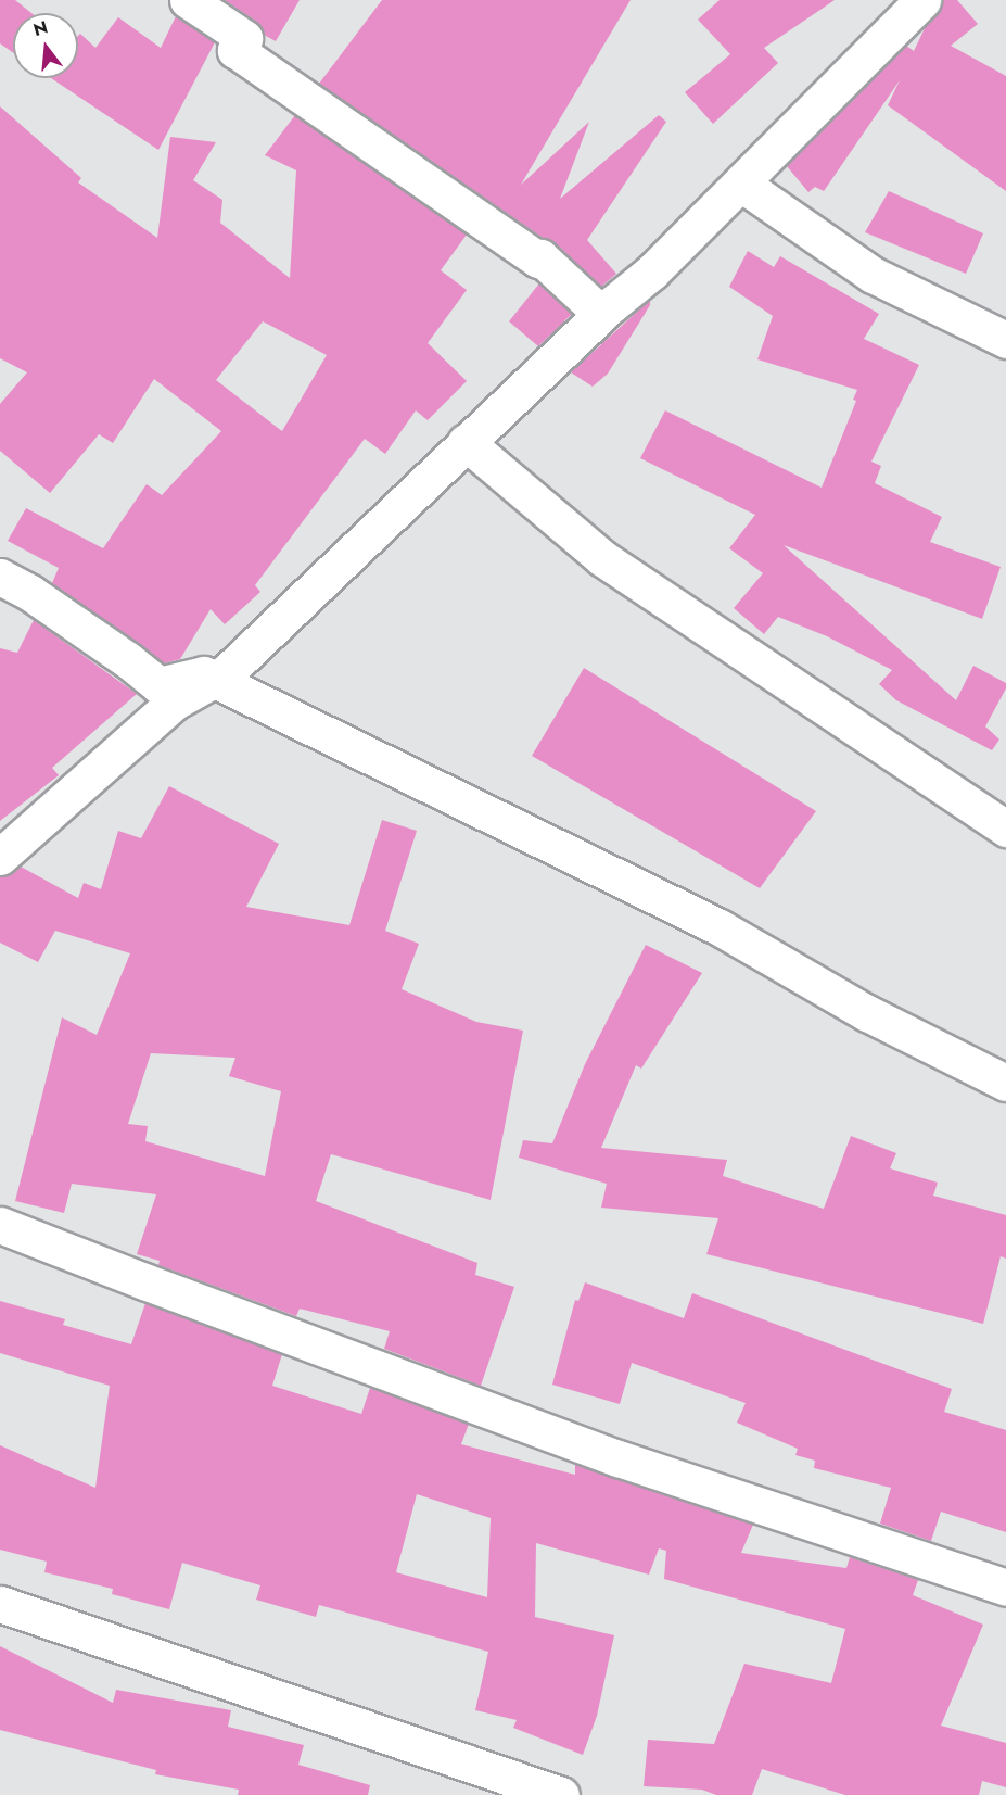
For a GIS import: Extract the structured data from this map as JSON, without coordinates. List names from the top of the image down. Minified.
{"north":"top"}
